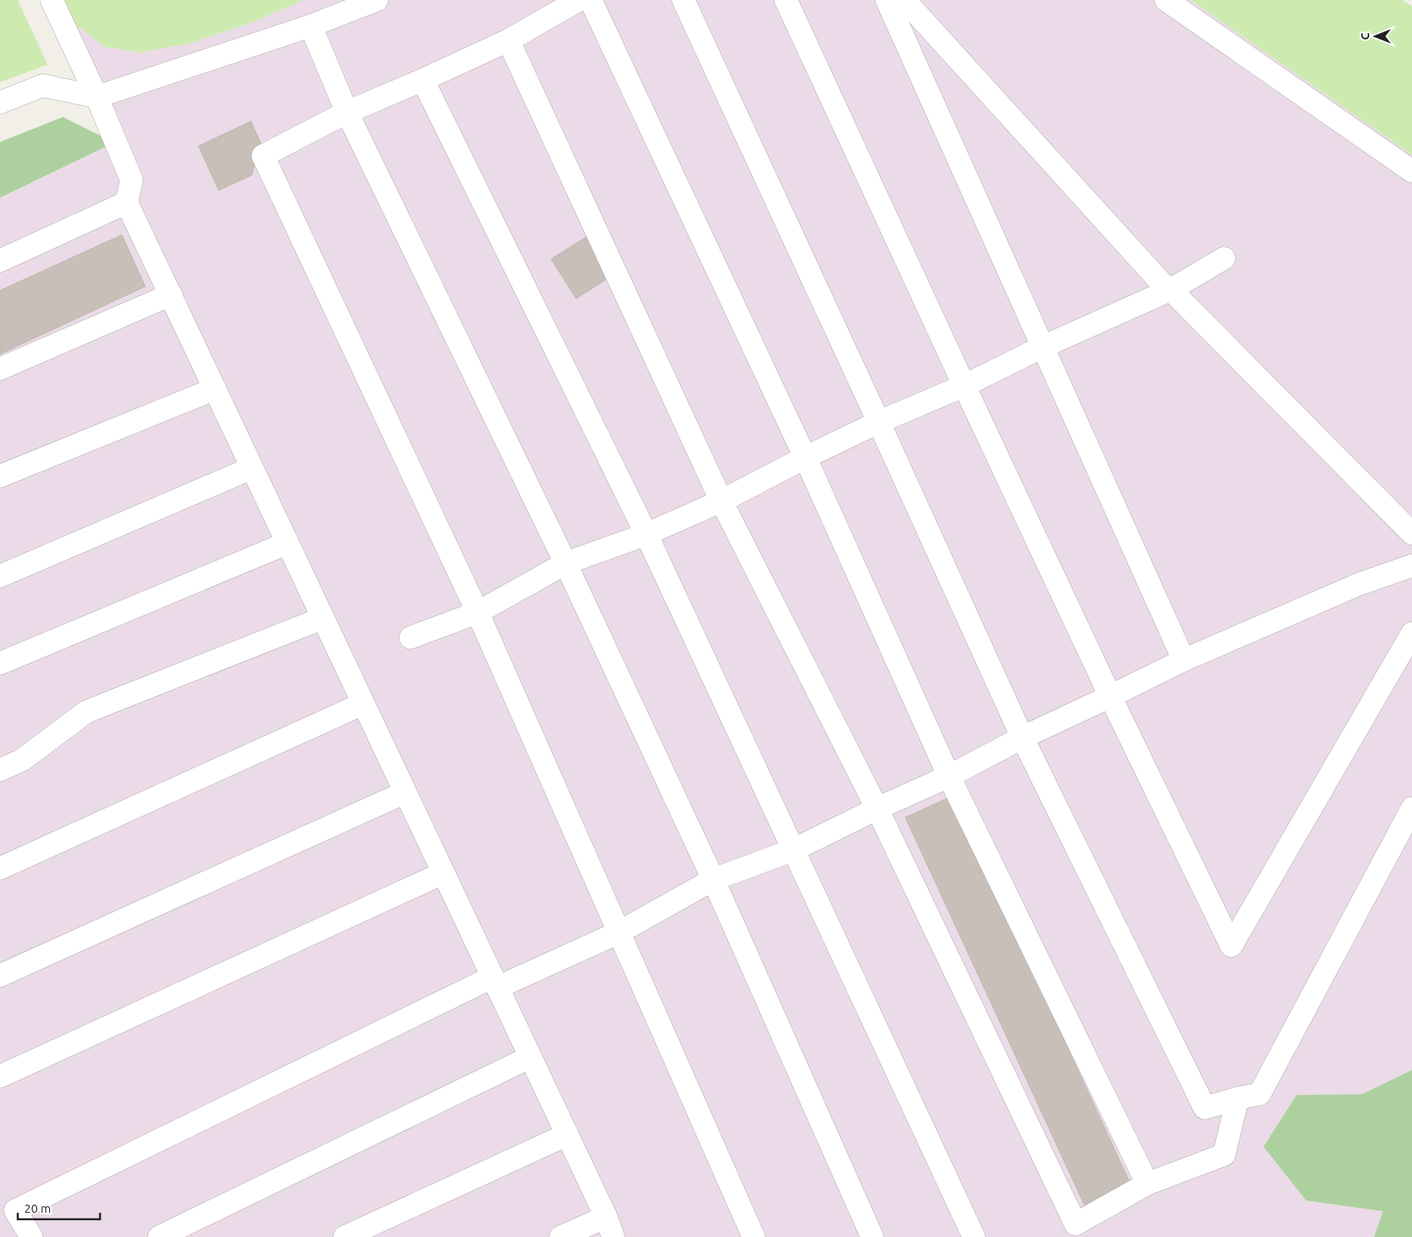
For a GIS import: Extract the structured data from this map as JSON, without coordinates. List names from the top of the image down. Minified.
{"scale_bar":"20 m","north":"left"}
